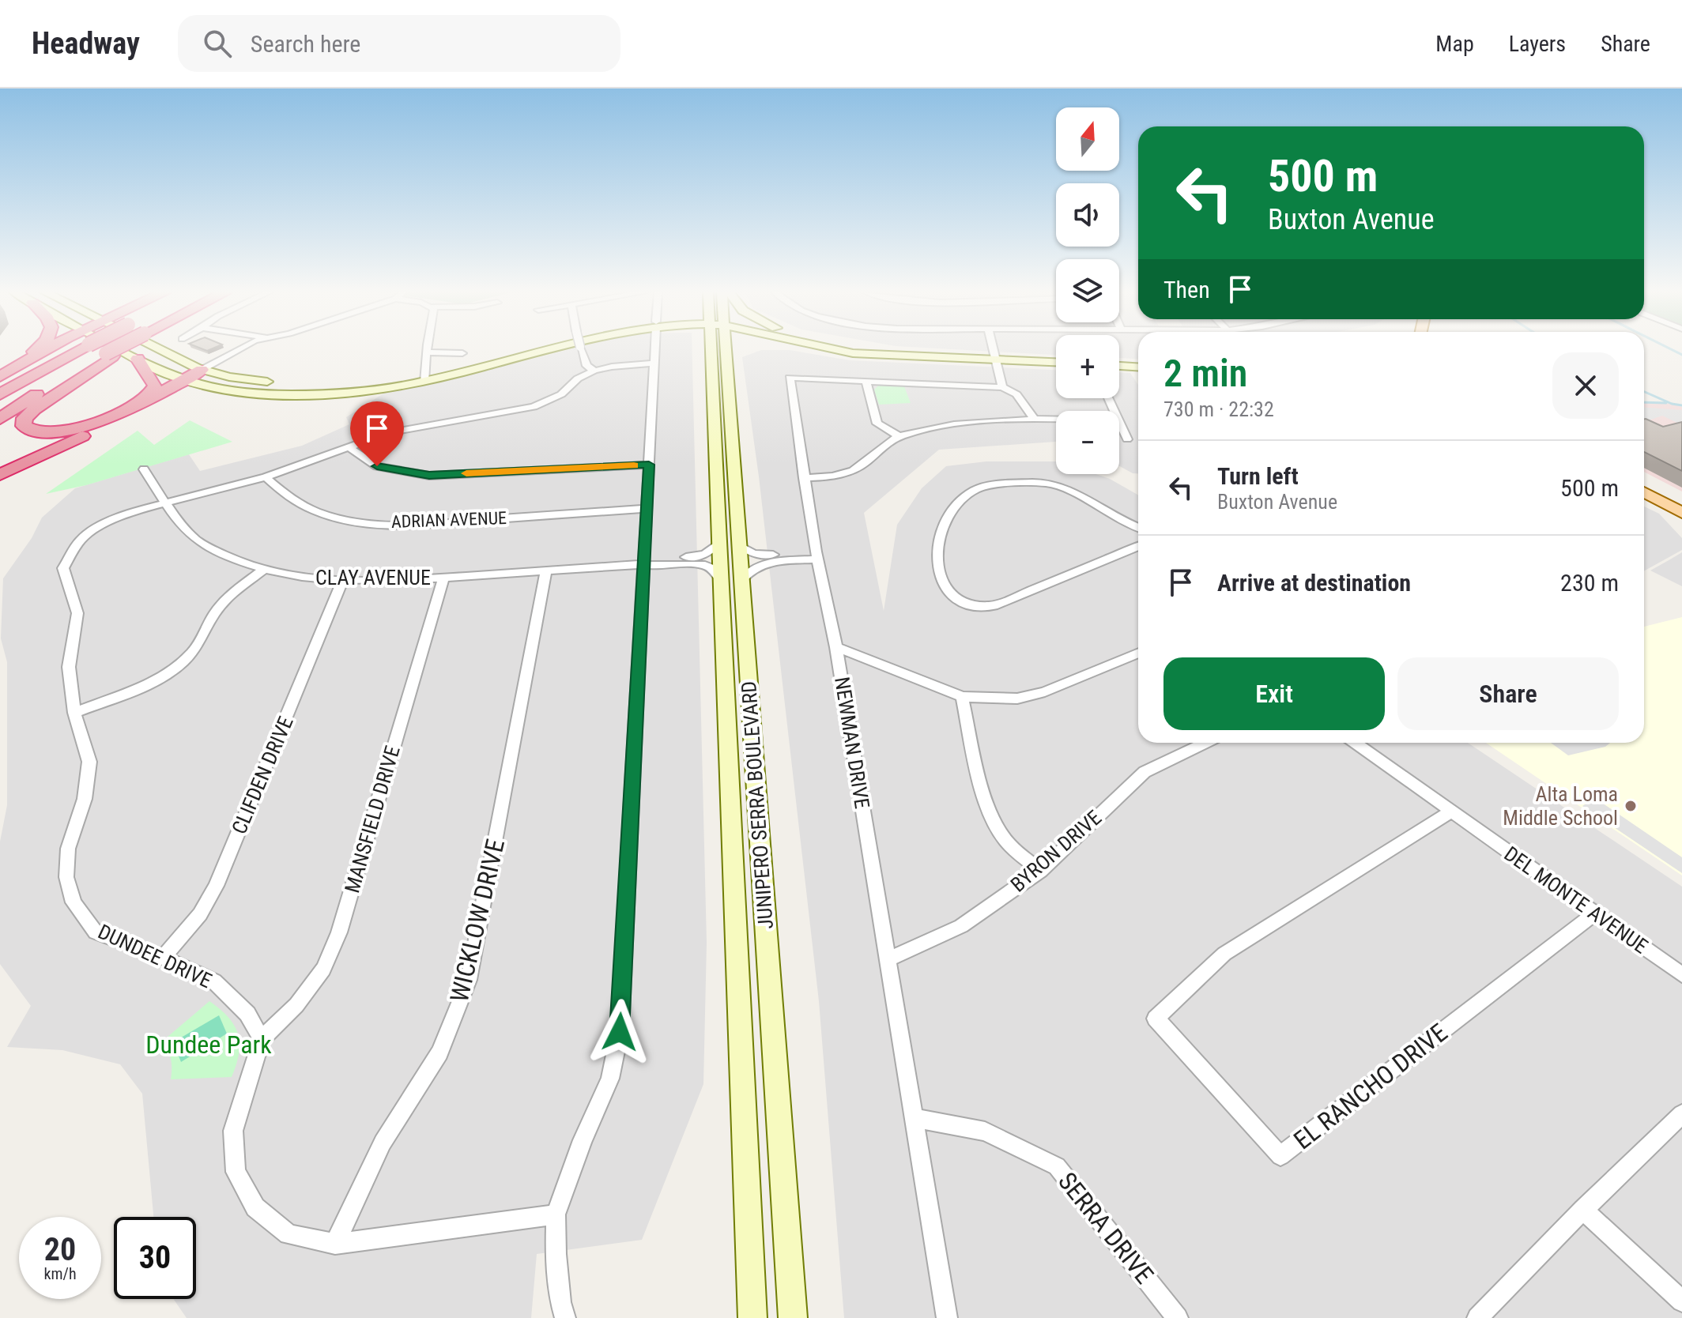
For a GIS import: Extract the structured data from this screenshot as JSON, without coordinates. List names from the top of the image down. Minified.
{"streets":{"main road":["JUNIPERO SERRA BOULEVARD"],"street":["ADRIAN AVENUE","CLAY AVENUE","NEWMAN DRIVE","CLIFDEN DRIVE","MANSFIELD DRIVE","BYRON DRIVE","DEL MONTE AVENUE","WICKLOW DRIVE","DUNDEE DRIVE","EL RANCHO DRIVE","SERRA DRIVE"]},"crossings":[["ADRIAN AVENUE","DUNDEE DRIVE"],["CLAY AVENUE","CLIFDEN DRIVE"],["CLAY AVENUE","JUNIPERO SERRA BOULEVARD"],["CLAY AVENUE","MANSFIELD DRIVE"],["CLAY AVENUE","WICKLOW DRIVE"],["CLAY AVENUE","DUNDEE DRIVE"],["NEWMAN DRIVE","BYRON DRIVE"],["NEWMAN DRIVE","SERRA DRIVE"],["CLIFDEN DRIVE","DUNDEE DRIVE"],["MANSFIELD DRIVE","DUNDEE DRIVE"],["DEL MONTE AVENUE","EL RANCHO DRIVE"]],"parks":["Dundee Park"],"places":["Alta Loma Middle School"],"north":"top","page":{"header":"Headway","search":"Search here","nav":["Map","Layers","Share"],"map_buttons":["+","−"],"turn":["500 m","Buxton Avenue"],"then":"Then","heading":["2 min","730 m · 22:32"],"list":[{"name":"Turn left","note":"Buxton Avenue","value":"500 m"},{"name":"Arrive at destination","value":"230 m"}],"buttons":["Exit","Share"],"speed":"20 km/h","limit":"30"}}
